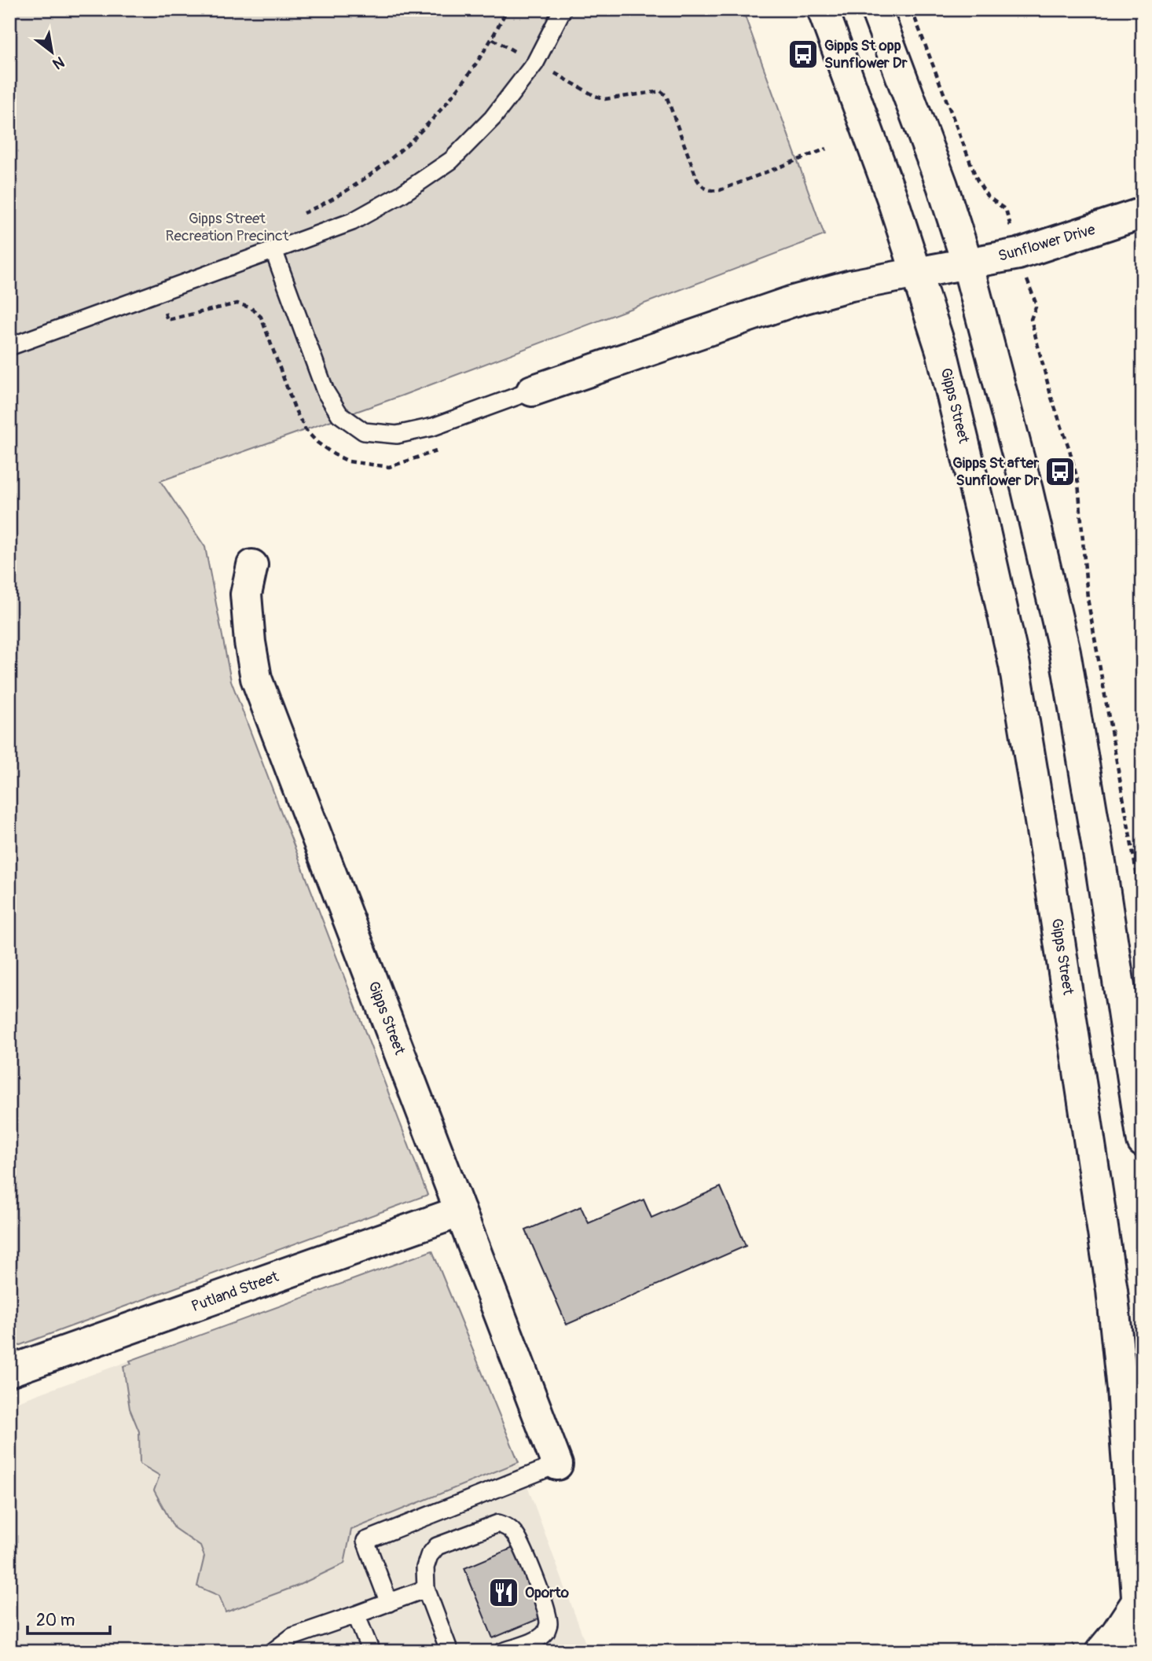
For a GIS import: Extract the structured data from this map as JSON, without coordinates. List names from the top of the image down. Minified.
{"streets":{"main road":["Sunflower Drive","Gipps Street","Putland Street"]},"crossings":[["Sunflower Drive","Gipps Street"],["Gipps Street","Putland Street"]],"parks":["Gipps Street Recreation Precinct"],"places":{"bus stop":["Gipps St opp Sunflower Dr","Gipps St after Sunflower Dr"],"restaurant":["Oporto"]},"scale_bar":"20 m","north":"bottom right"}
